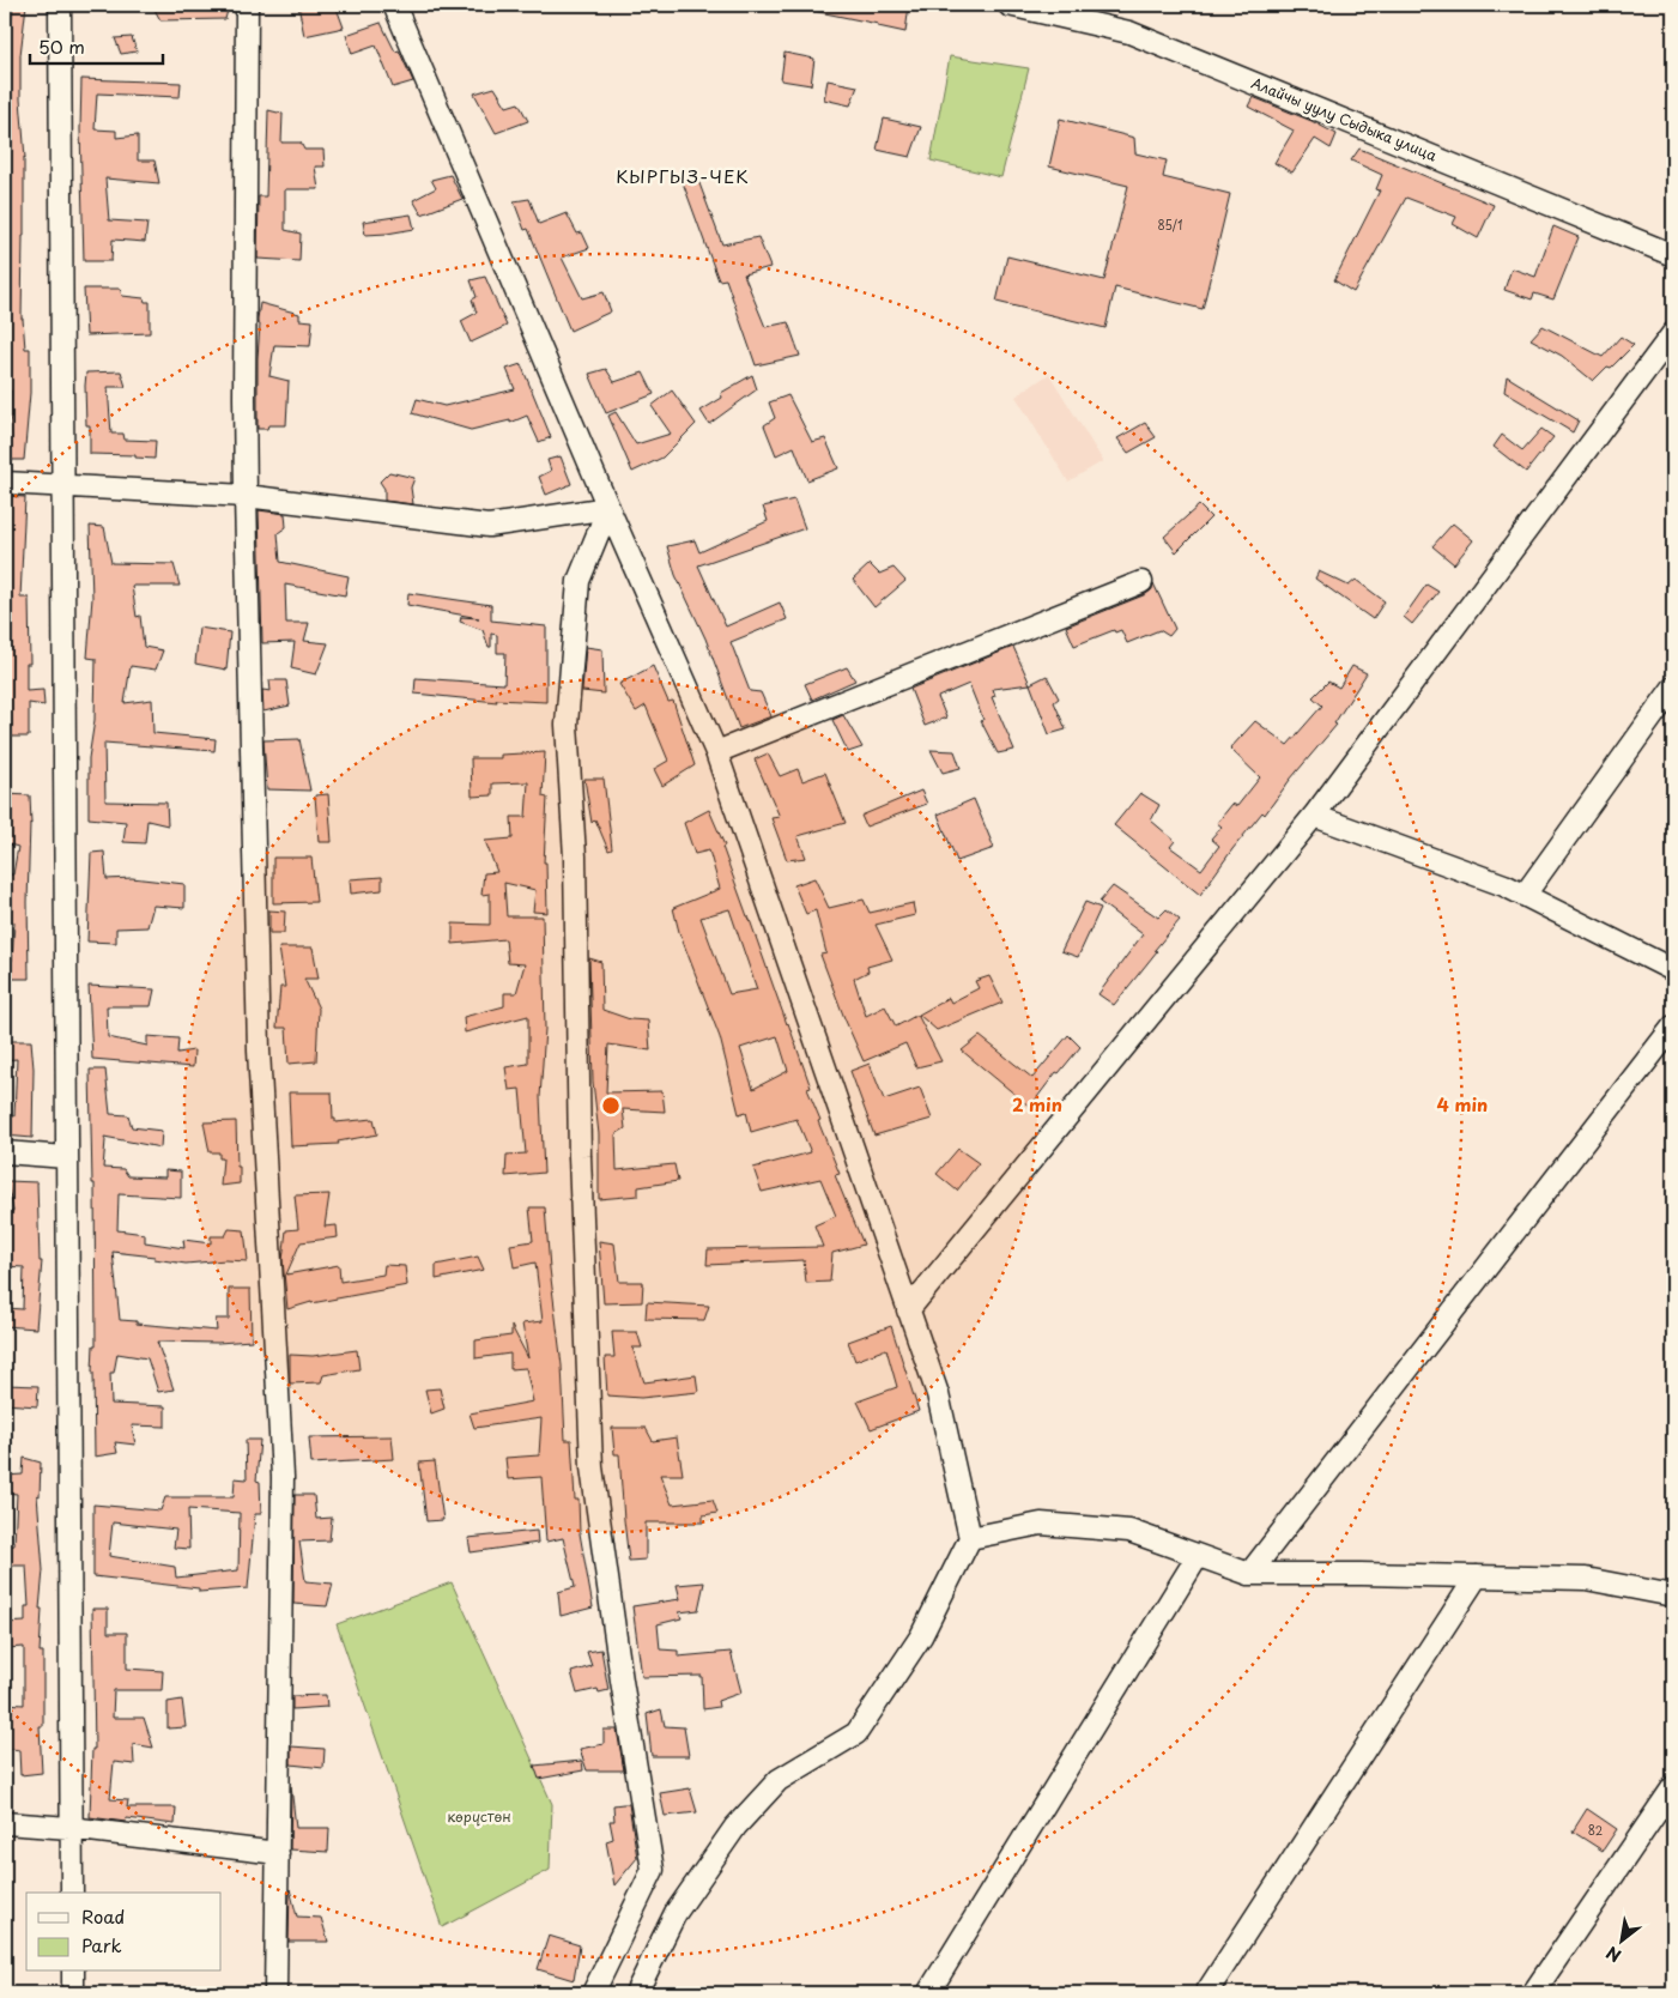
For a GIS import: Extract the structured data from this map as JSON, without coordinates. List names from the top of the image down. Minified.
{"streets":{"street":["Алайчы уулу Сыдыка улица"]},"districts":["КЫРГЫЗ-ЧЕК"],"parks":["көрүстөн"],"house_numbers":["85/1","82"],"legend":["Road","Park"],"scale_bar":"50 m","north":"bottom left","rings":["2 min","4 min"]}
